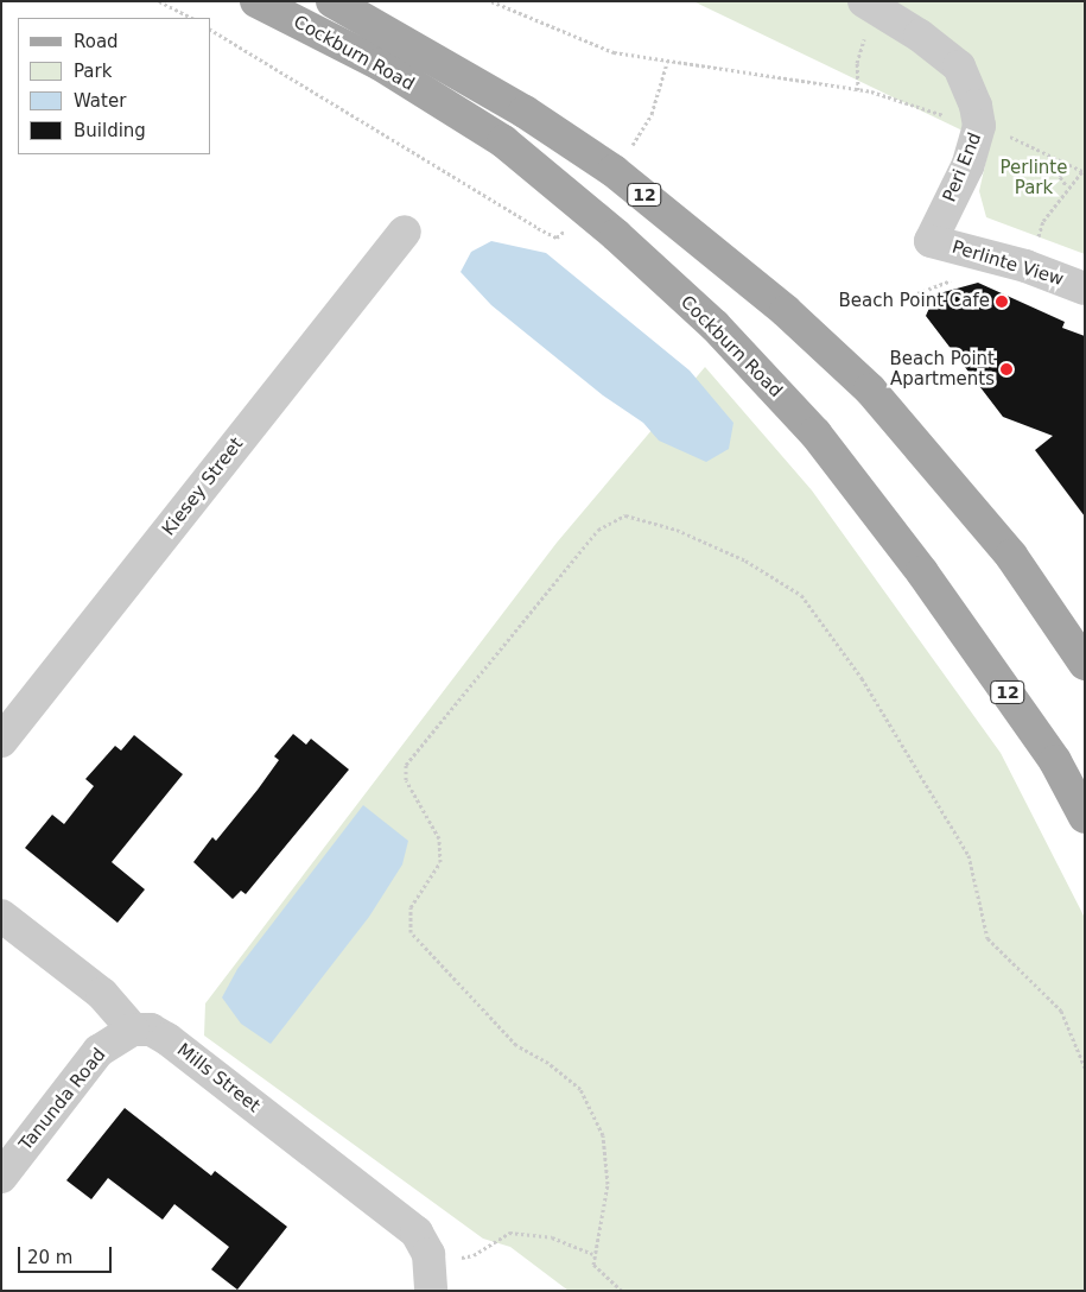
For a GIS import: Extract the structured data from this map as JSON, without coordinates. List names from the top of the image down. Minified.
{"streets":{"main road":["Cockburn Road","12"],"street":["Peri End","Perlinte View","Kiesey Street","Mills Street","Tanunda Road"]},"crossings":[["Peri End","Perlinte View"],["Mills Street","Tanunda Road"]],"parks":["Perlinte Park"],"places":["Beach Point Cafe","Beach Point Apartments"],"legend":["Road","Park","Water","Building"],"scale_bar":"20 m"}
